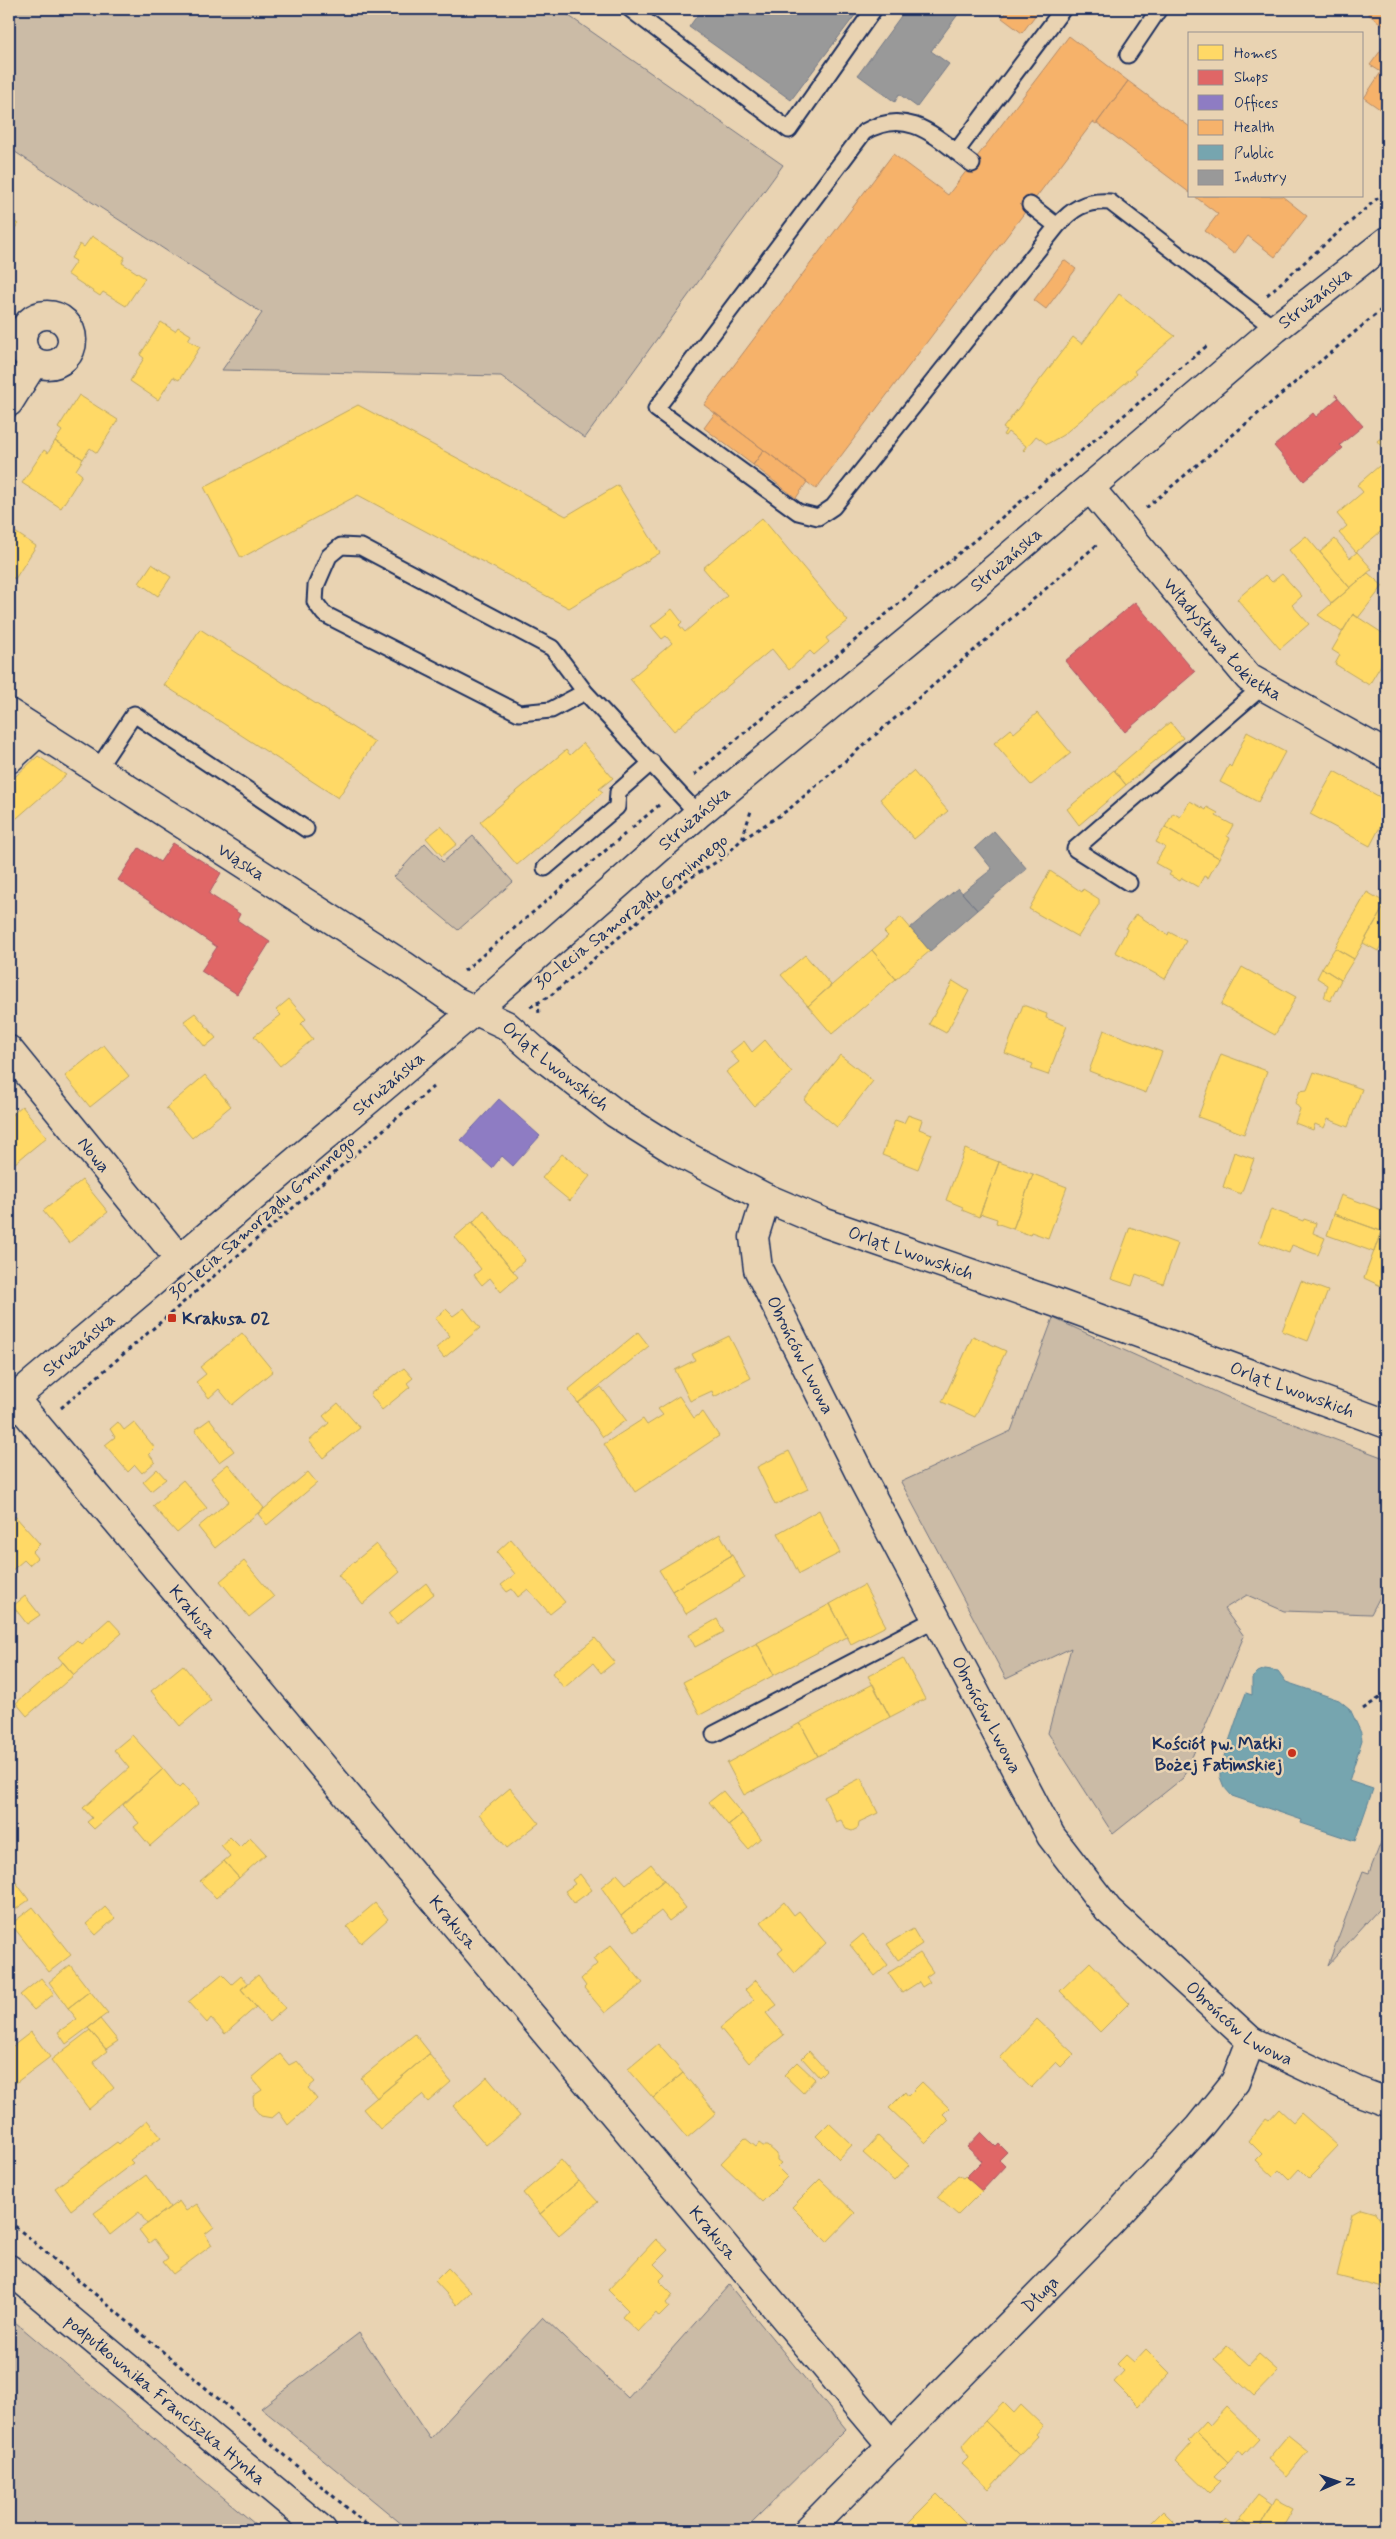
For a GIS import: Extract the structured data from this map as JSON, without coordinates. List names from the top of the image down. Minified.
{"streets":{"street":["Strużańska","Władysława Łokietka","Wąska","Orląt Lwowskich","Nowa","Obrońców Lwowa","Krakusa","Długa","podpułkownika Franciszka Hynka"],"path":["30-lecia Samorządu Gminnego"]},"crossings":[["Strużańska","Władysława Łokietka"],["Strużańska","Wąska"],["Strużańska","Orląt Lwowskich"],["Strużańska","Nowa"],["Strużańska","Krakusa"],["Władysława Łokietka","30-lecia Samorządu Gminnego"],["Wąska","Orląt Lwowskich"],["30-lecia Samorządu Gminnego","Orląt Lwowskich"],["30-lecia Samorządu Gminnego","Krakusa"],["Orląt Lwowskich","Obrońców Lwowa"],["Obrońców Lwowa","Długa"],["Krakusa","Długa"]],"places":{"transit":["Krakusa 02"],"other":["Kościół pw. Matki Bożej Fatimskiej"]},"legend":["Homes","Shops","Offices","Health","Public","Industry"],"north":"right"}
